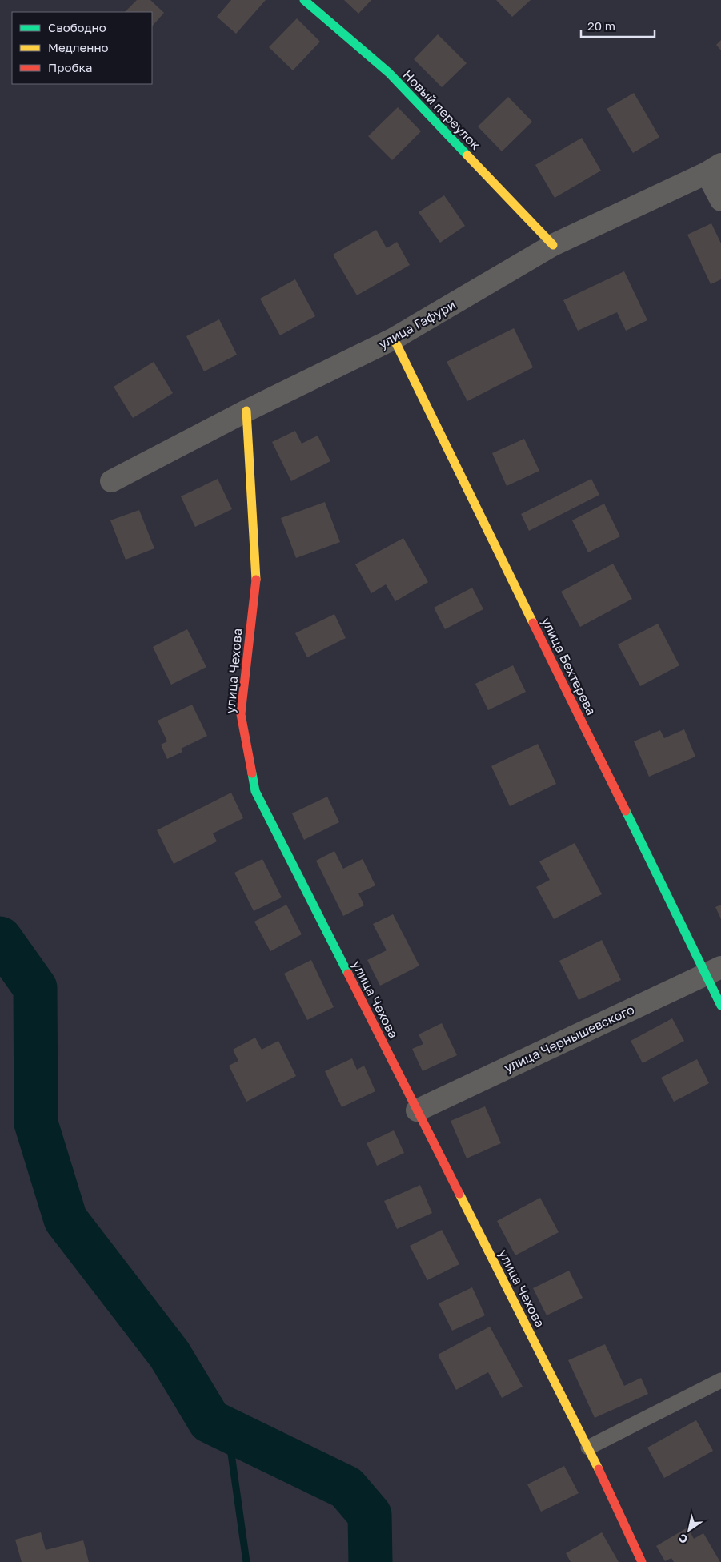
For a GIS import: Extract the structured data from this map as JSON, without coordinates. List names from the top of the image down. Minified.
{"streets":{"street":["Новый переулок","улица Гафури","улица Бехтерева","улица Чехова","улица Чернышевского"]},"crossings":[["Новый переулок","улица Гафури"],["улица Гафури","улица Бехтерева"],["улица Гафури","улица Чехова"],["улица Бехтерева","улица Чернышевского"],["улица Чехова","улица Чернышевского"]],"legend":["Свободно","Медленно","Пробка"],"scale_bar":"20 m","north":"bottom left"}
